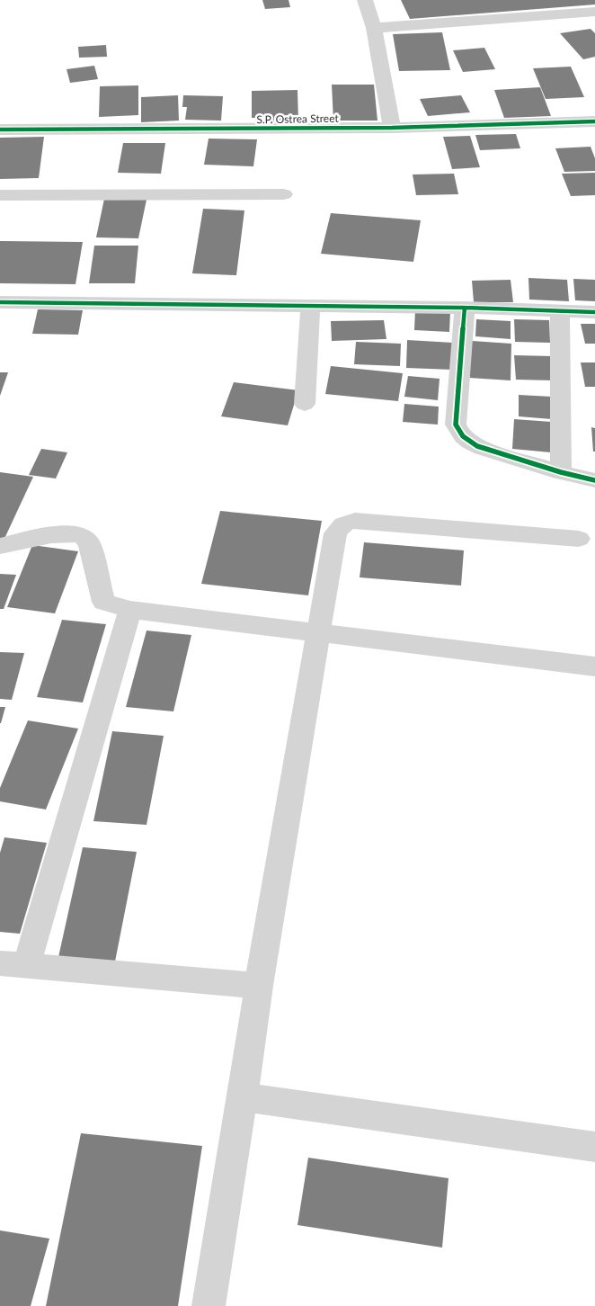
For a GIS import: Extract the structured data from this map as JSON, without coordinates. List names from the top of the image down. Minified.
{"streets":{"street":["S.P. Ostrea Street"]}}
